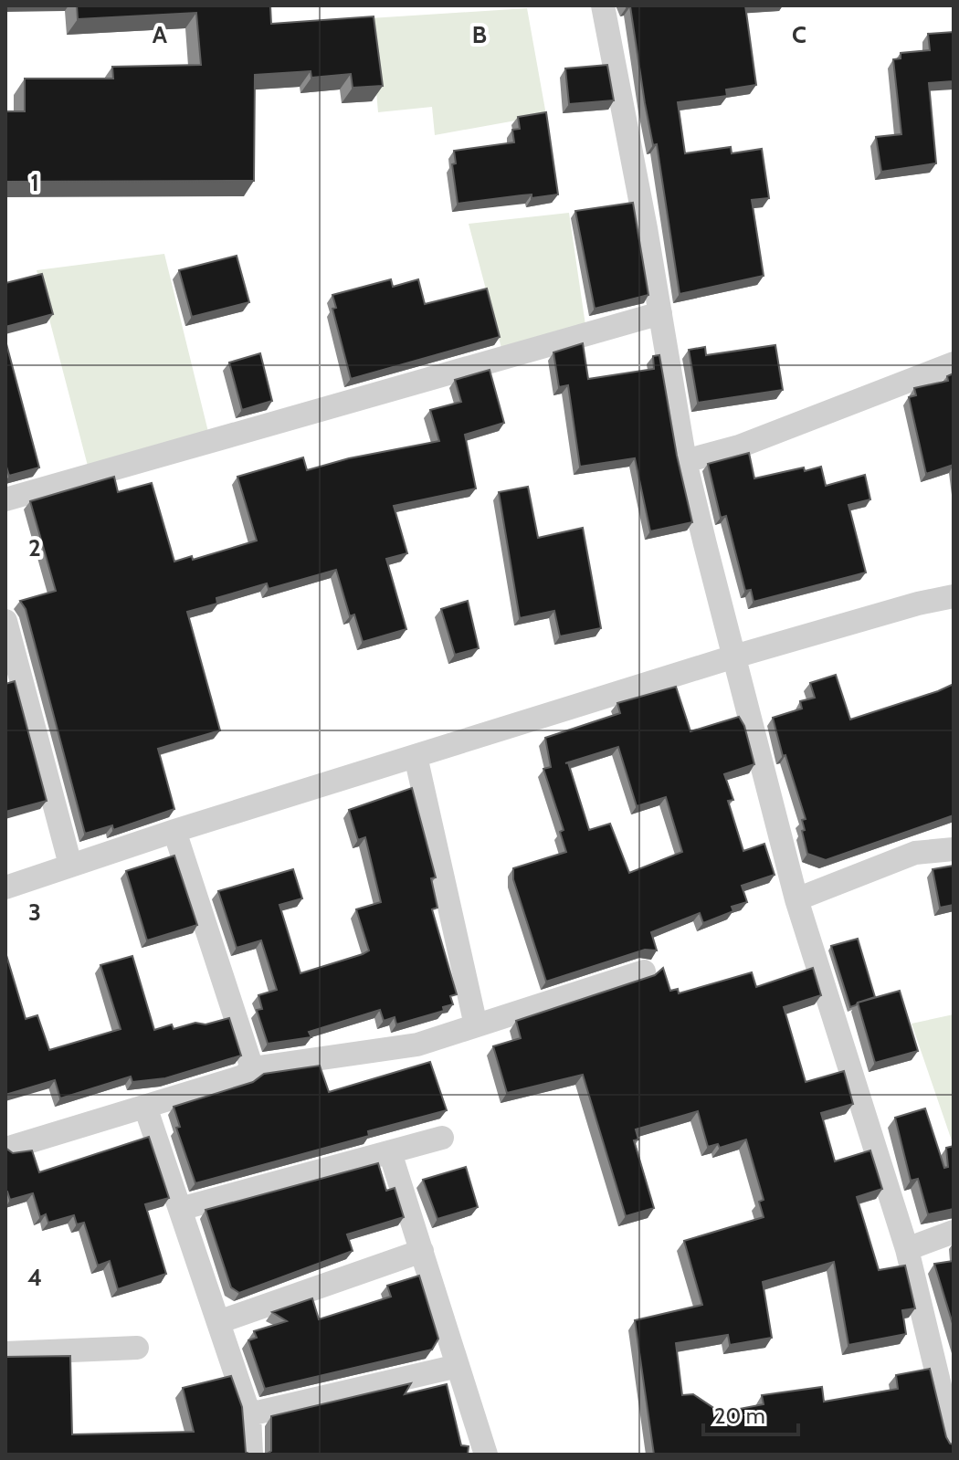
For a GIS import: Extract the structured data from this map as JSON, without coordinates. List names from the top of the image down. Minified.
{"scale_bar":"20 m","grid":{"columns":["A","B","C"],"rows":["1","2","3","4"]}}
